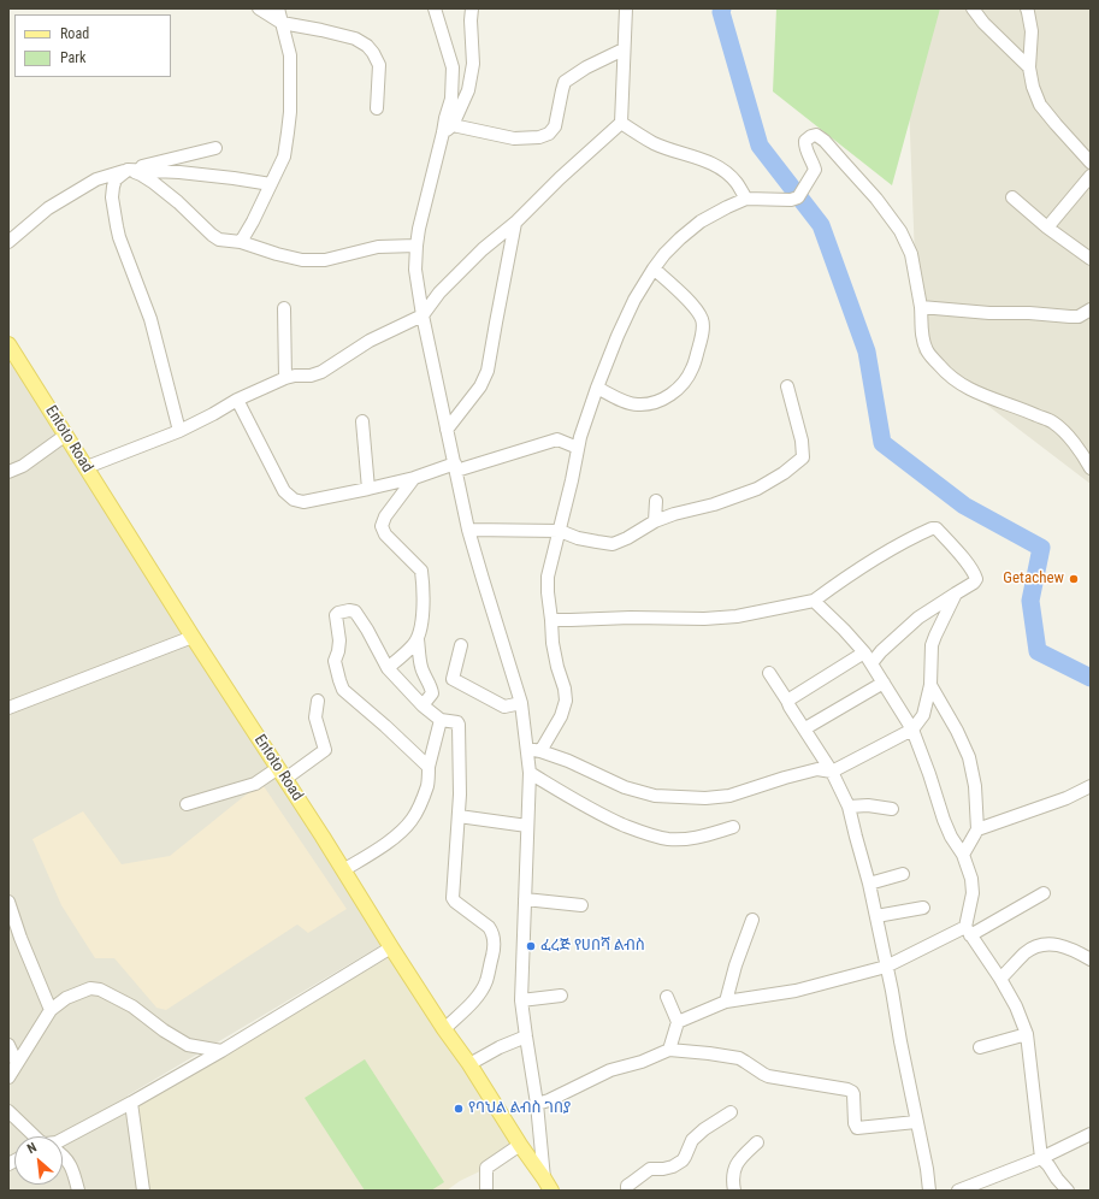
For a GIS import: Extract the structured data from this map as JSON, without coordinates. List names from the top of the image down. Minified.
{"streets":{"main road":["Entoto Road"]},"places":["Getachew","ፈረጅ የሀበሻ ልብስ","የባህል ልብስ ገበያ"],"legend":["Road","Park"],"north":"top left"}
